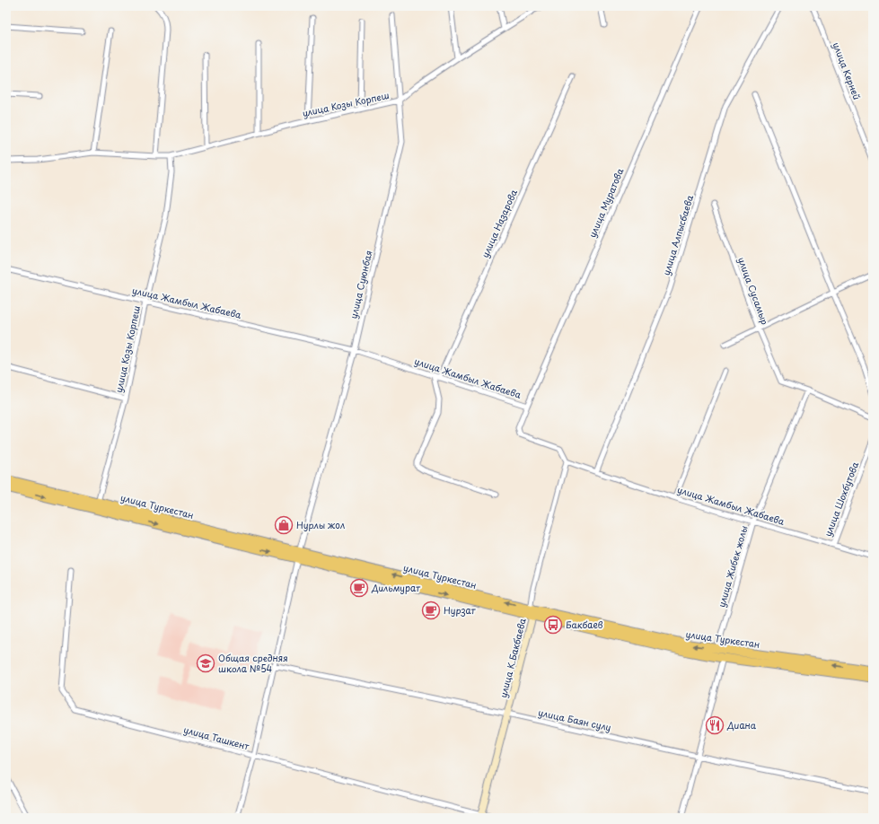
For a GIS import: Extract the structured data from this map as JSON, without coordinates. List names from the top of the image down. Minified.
{"streets":{"highway":["улица Туркестан"],"street":["улица Керней","улица Козы Корпеш","улица Муратова","улица Назарова","улица Алпысбаева","улица Суюнбая","улица Сусамыр","улица Жамбыл Жабаева","улица Шохбутова","улица Жибек жолы","улица К.Бакбаева","улица Баян сулу","улица Ташкент"]},"crossings":[["улица Козы Корпеш","улица Суюнбая"],["улица Козы Корпеш","улица Жамбыл Жабаева"],["улица Козы Корпеш","улица Туркестан"],["улица Муратова","улица Жамбыл Жабаева"],["улица Назарова","улица Жамбыл Жабаева"],["улица Алпысбаева","улица Жамбыл Жабаева"],["улица Суюнбая","улица Жамбыл Жабаева"],["улица Суюнбая","улица Туркестан"],["улица Суюнбая","улица Баян сулу"],["улица Суюнбая","улица Ташкент"],["улица Сусамыр","улица Жибек жолы"],["улица Жамбыл Жабаева","улица Шохбутова"],["улица Жамбыл Жабаева","улица Жибек жолы"],["улица Жамбыл Жабаева","улица К.Бакбаева"],["улица Туркестан","улица Жибек жолы"],["улица Туркестан","улица К.Бакбаева"],["улица К.Бакбаева","улица Баян сулу"],["улица К.Бакбаева","улица Ташкент"]],"places":{"shop":["Нурлы жол"],"cafe":["Дильмурат","Нурзат"],"bus stop":["Бакбаев"],"school or university":["Общая средняя школа №54"],"restaurant":["Диана"]}}
